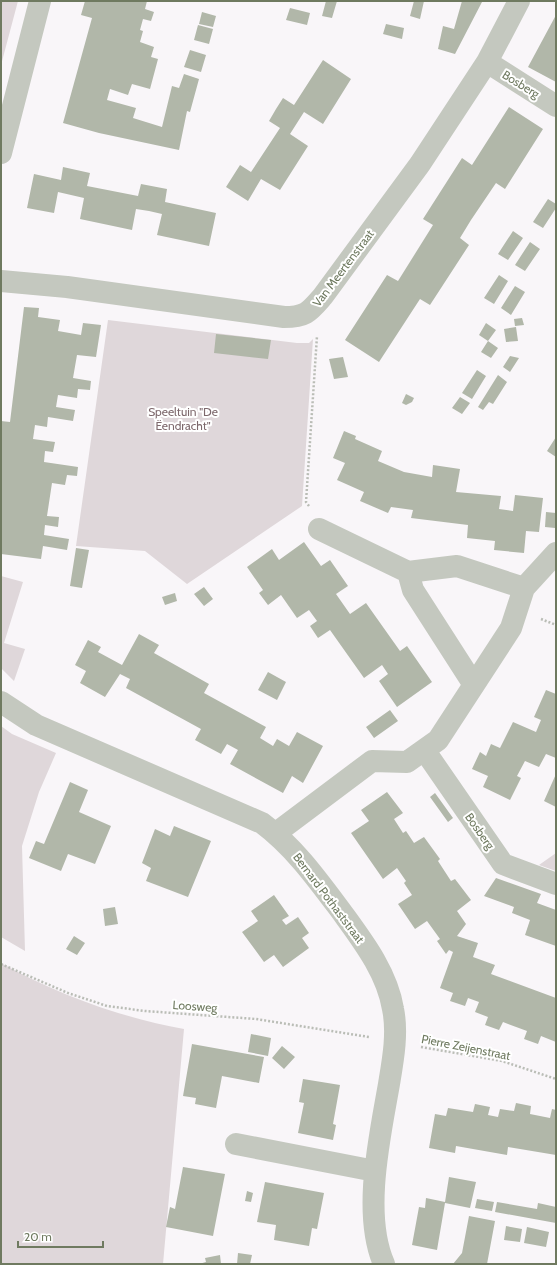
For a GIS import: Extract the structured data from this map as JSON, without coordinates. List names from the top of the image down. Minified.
{"streets":{"street":["Bosberg","Van Meertenstraat","Bernard Pothaststraat"],"path":["Loosweg","Pierre Zeijenstraat"]},"crossings":[["Bosberg","Van Meertenstraat"],["Bernard Pothaststraat","Loosweg"],["Bernard Pothaststraat","Pierre Zeijenstraat"],["Loosweg","Pierre Zeijenstraat"]],"parks":["Speeltuin \"De Ëendracht\""],"scale_bar":"20 m"}
